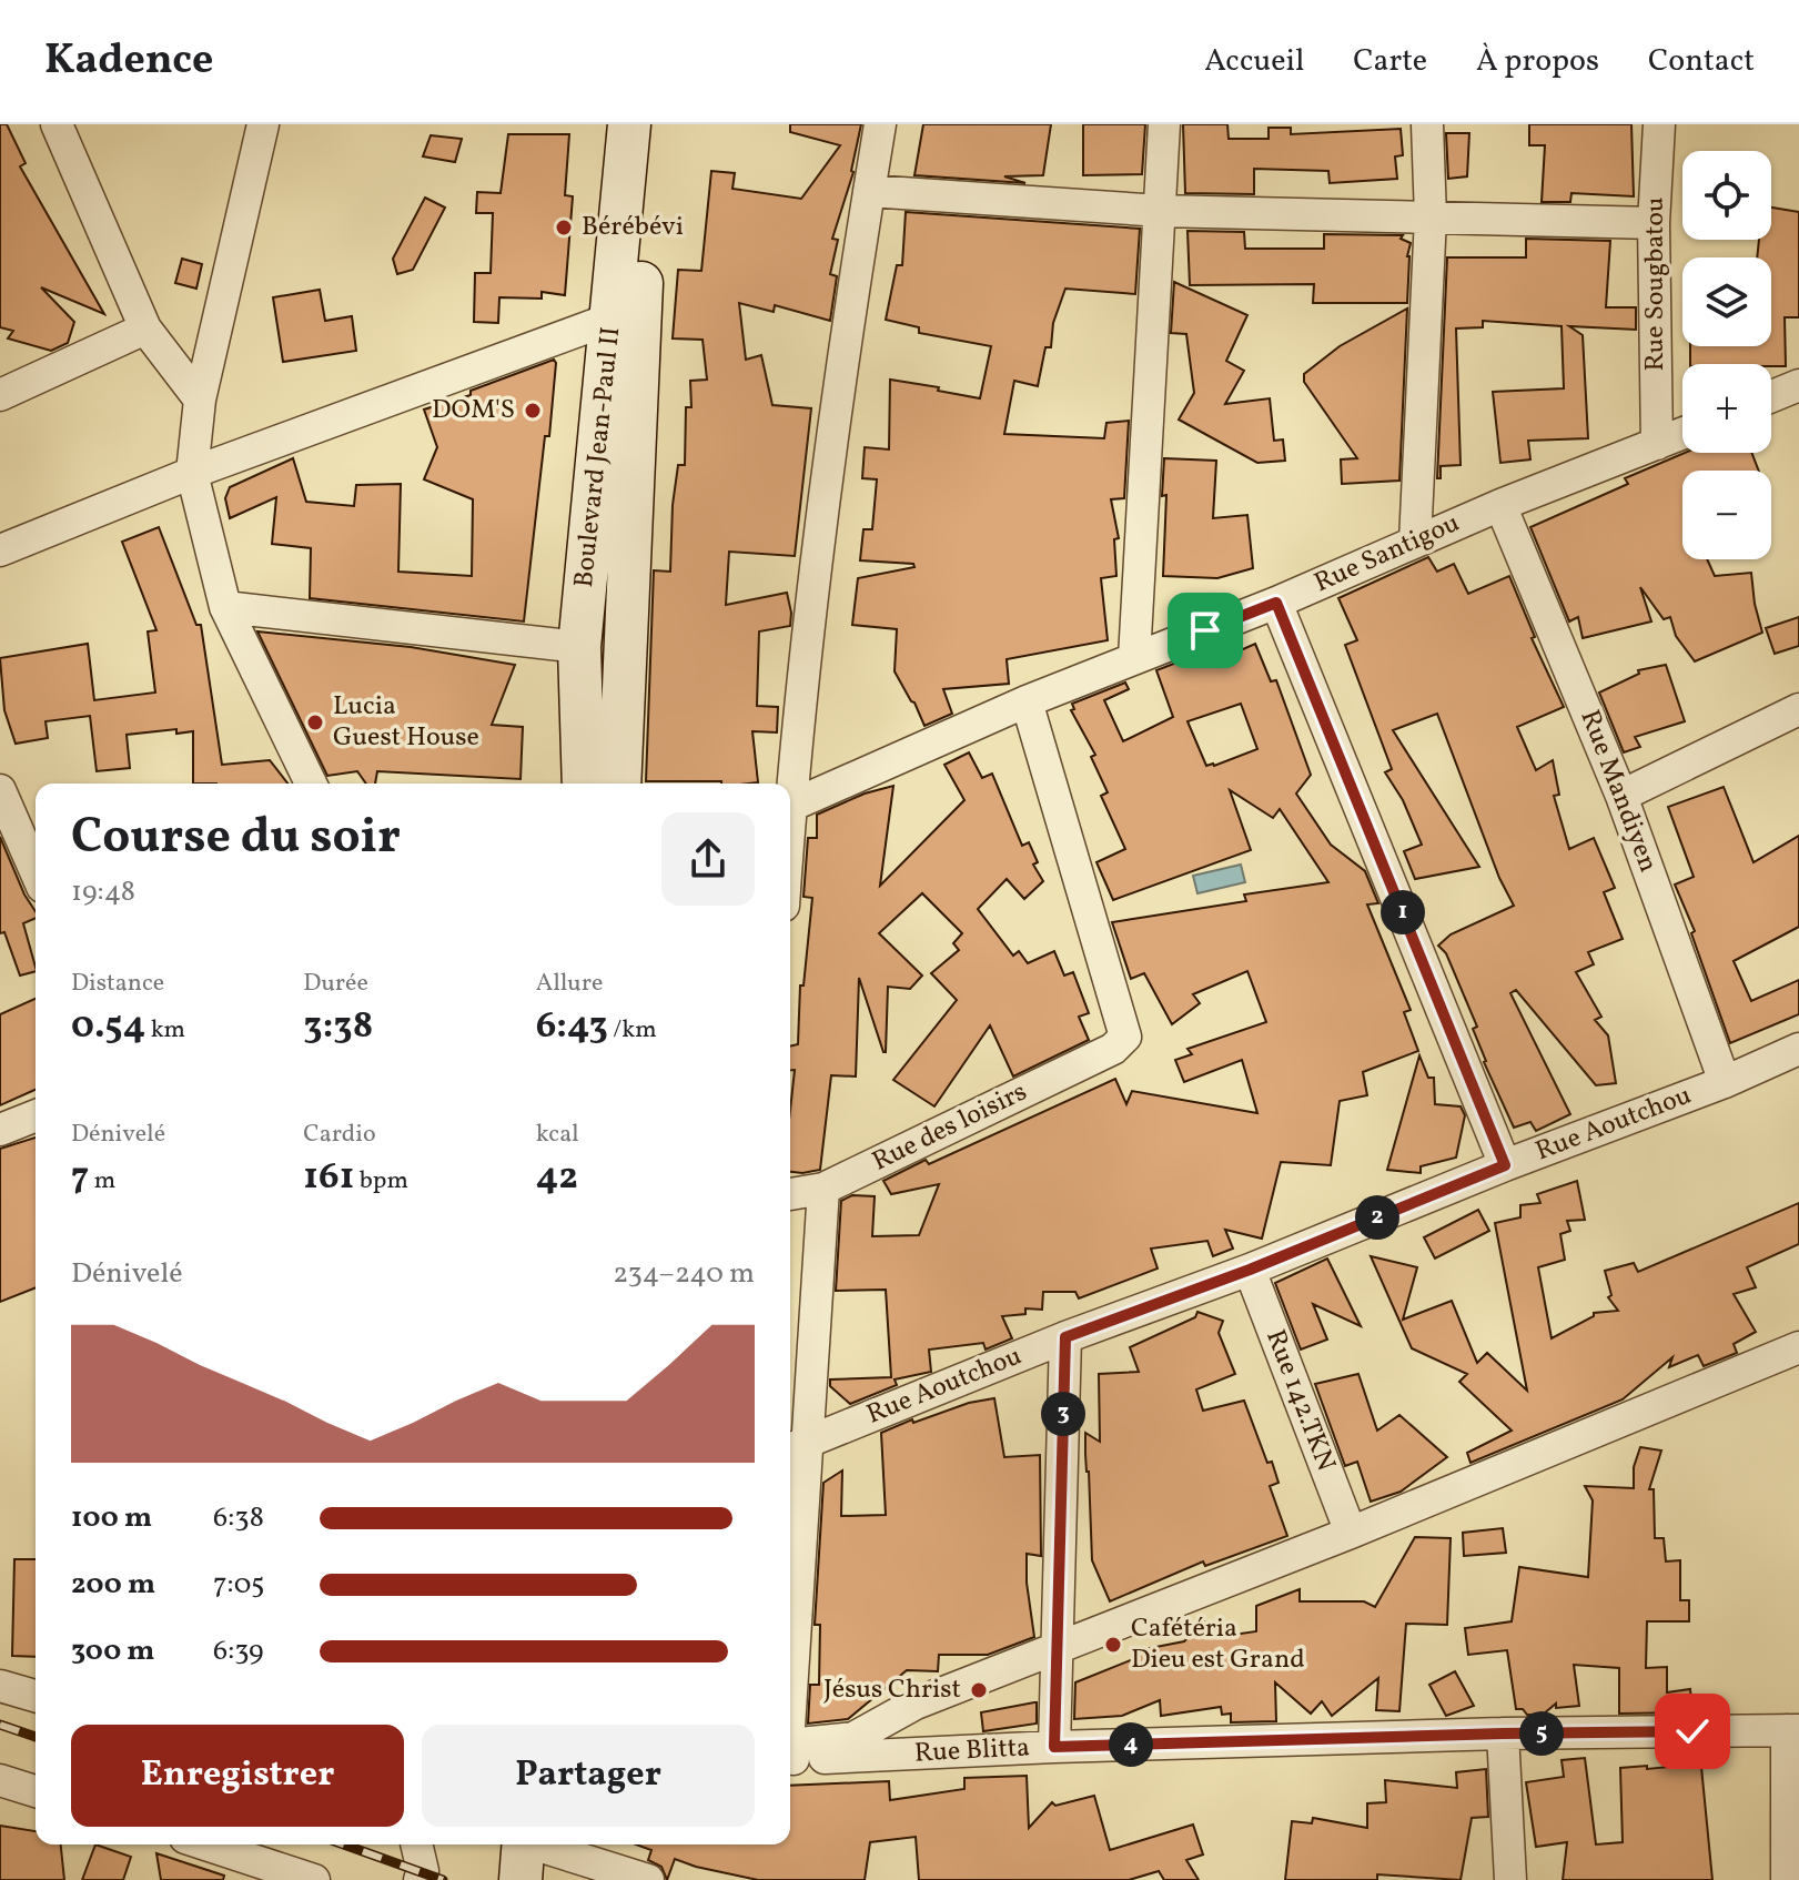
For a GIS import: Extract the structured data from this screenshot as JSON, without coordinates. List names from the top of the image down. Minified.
{"streets":{"main road":["Boulevard Jean-Paul II"],"street":["Rue Sougbatou","Rue Santigou","Rue Mandiyen","Rue Aoutchou","Rue des loisirs","Rue 142.TKN","Rue Blitta"]},"crossings":[["Rue Sougbatou","Rue Santigou"],["Rue Santigou","Rue Mandiyen"],["Rue Santigou","Rue des loisirs"],["Rue Mandiyen","Rue Aoutchou"],["Rue Aoutchou","Rue 142.TKN"]],"places":["Bérébévi","DOM'S","Lucia Guest House","Cafétéria Dieu est Grand","Jésus Christ"],"page":{"header":"Kadence","nav":["Accueil","Carte","À propos","Contact"],"map_buttons":["+","−"],"heading":["Course du soir","19:48"],"pins":["1","2","3","5","4"],"stats":[["Distance","0.54 km"],["Durée","3:38"],["Allure","6:43 /km"],["Dénivelé","7 m"],["Cardio","161 bpm"],["kcal","42"]],"chart":["Dénivelé","234–240 m"],"list":[{"name":"100 m","note":"6:38"},{"name":"200 m","note":"7:05"},{"name":"300 m","note":"6:39"}],"buttons":["Enregistrer","Partager"]}}
